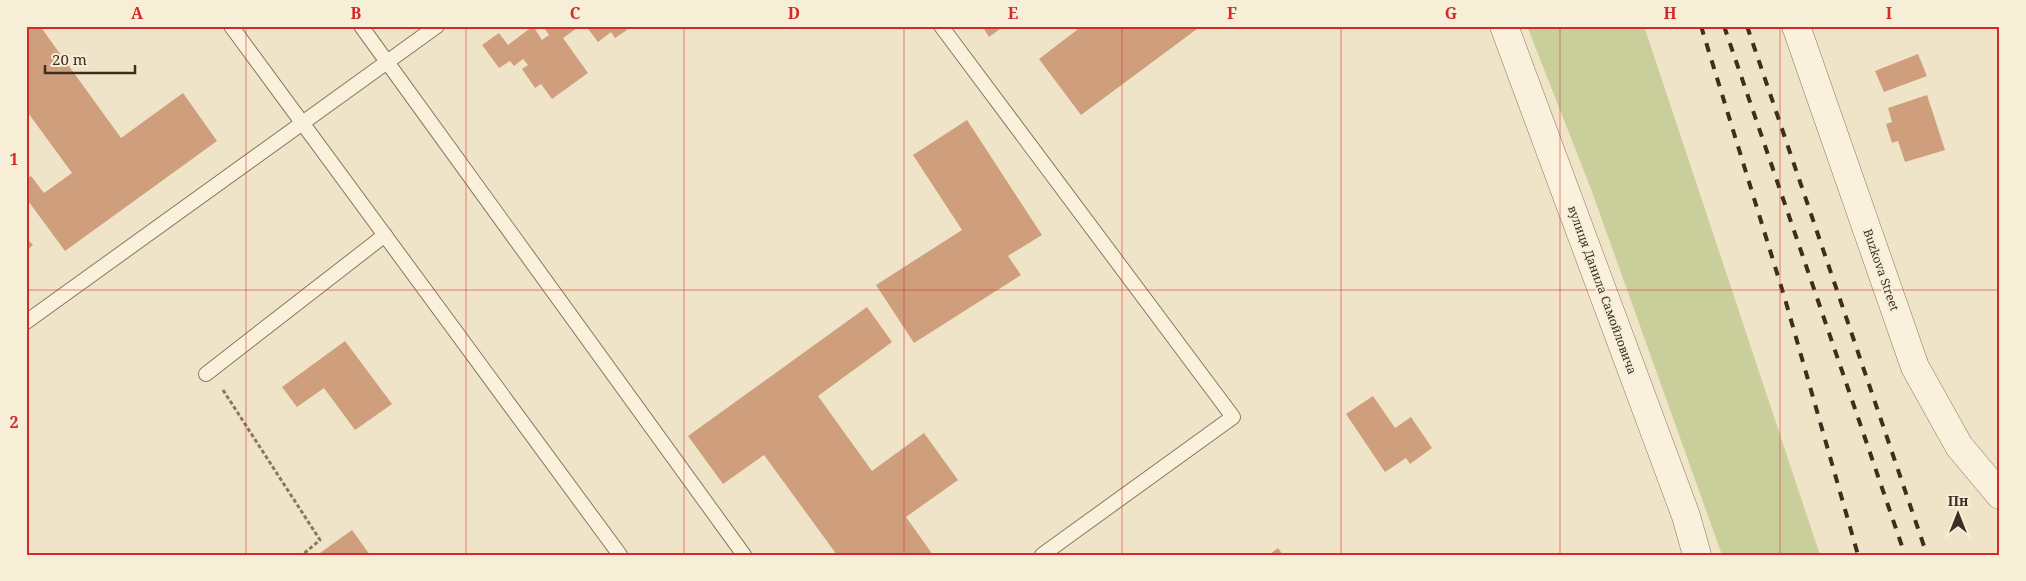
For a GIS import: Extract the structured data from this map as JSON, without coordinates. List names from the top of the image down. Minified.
{"streets":{"street":["Buzkova Street","вулиця Данила Самойловича"]},"scale_bar":"20 m","north":"top","grid":{"columns":["A","B","C","D","E","F","G","H","I"],"rows":["1","2"]}}
